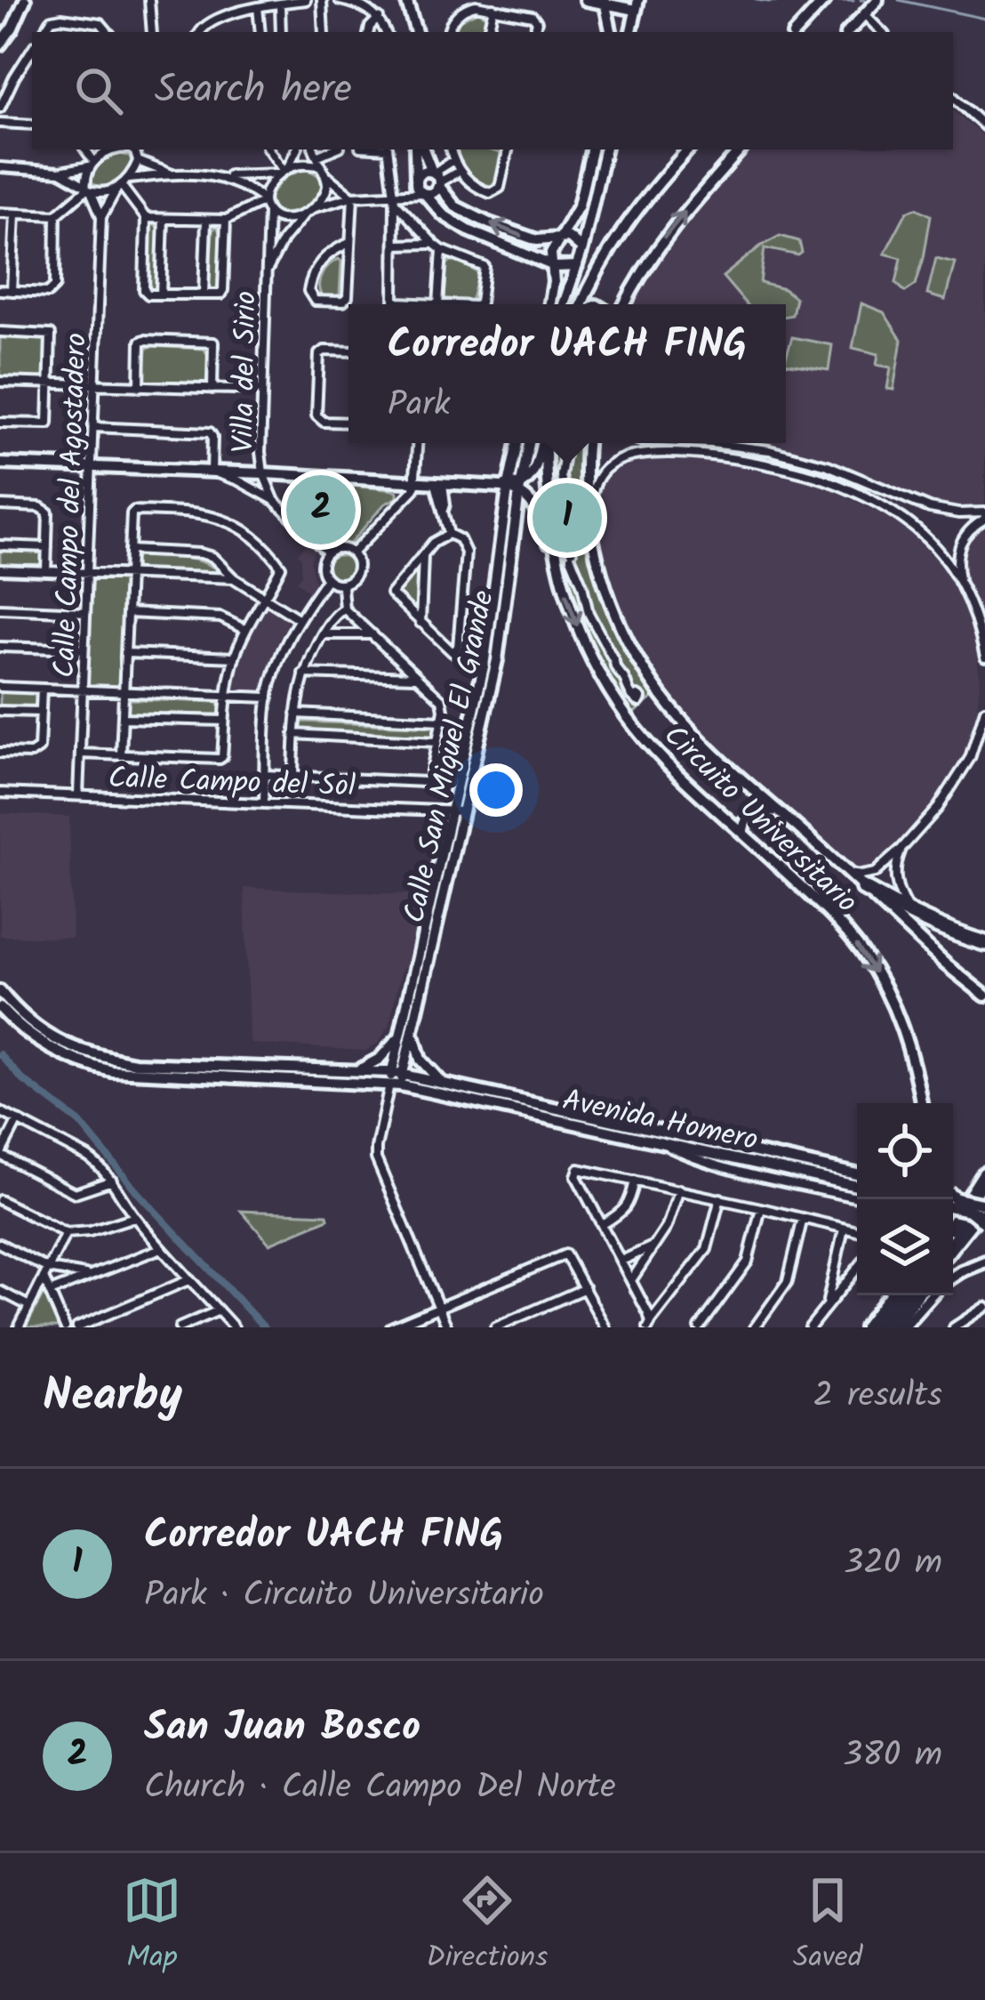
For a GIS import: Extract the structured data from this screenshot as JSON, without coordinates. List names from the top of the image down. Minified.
{"streets":{"main road":["Calle San Miguel El Grande","Circuito Universitario","Avenida Homero"],"street":["Villa del Sirio","Calle Campo del Agostadero","Calle Campo del Sol"]},"crossings":[["Calle Campo del Agostadero","Calle Campo del Sol"],["Calle San Miguel El Grande","Calle Campo del Sol"]],"page":{"search":"Search here","popup":["Corredor UACH FING","Park"],"pins":["2","1"],"heading":["Nearby","2 results"],"list":[{"mark":"1","name":"Corredor UACH FING","note":"Park · Circuito Universitario","value":"320 m"},{"mark":"2","name":"San Juan Bosco","note":"Church · Calle Campo Del Norte","value":"380 m"}],"nav":["Map","Directions","Saved"]}}
